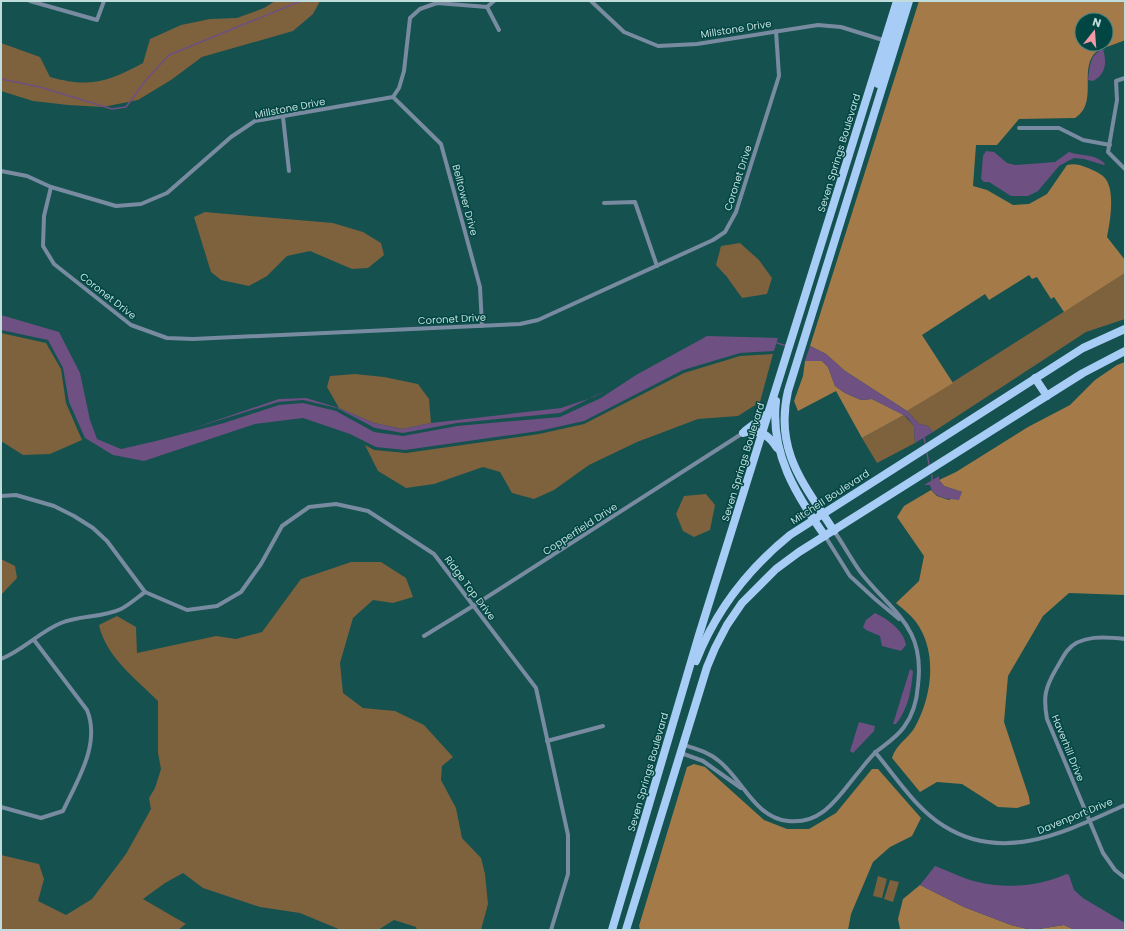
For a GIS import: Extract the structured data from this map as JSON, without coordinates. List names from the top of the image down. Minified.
{"streets":{"main road":["Seven Springs Boulevard","Mitchell Boulevard"],"street":["Millstone Drive","Coronet Drive","Belltower Drive","Copperfield Drive","Ridge Top Drive","Haverhill Drive","Davenport Drive"]},"crossings":[["Millstone Drive","Seven Springs Boulevard"],["Millstone Drive","Coronet Drive"],["Millstone Drive","Belltower Drive"],["Seven Springs Boulevard","Mitchell Boulevard"],["Coronet Drive","Belltower Drive"],["Copperfield Drive","Ridge Top Drive"],["Haverhill Drive","Davenport Drive"]],"north":"top"}
